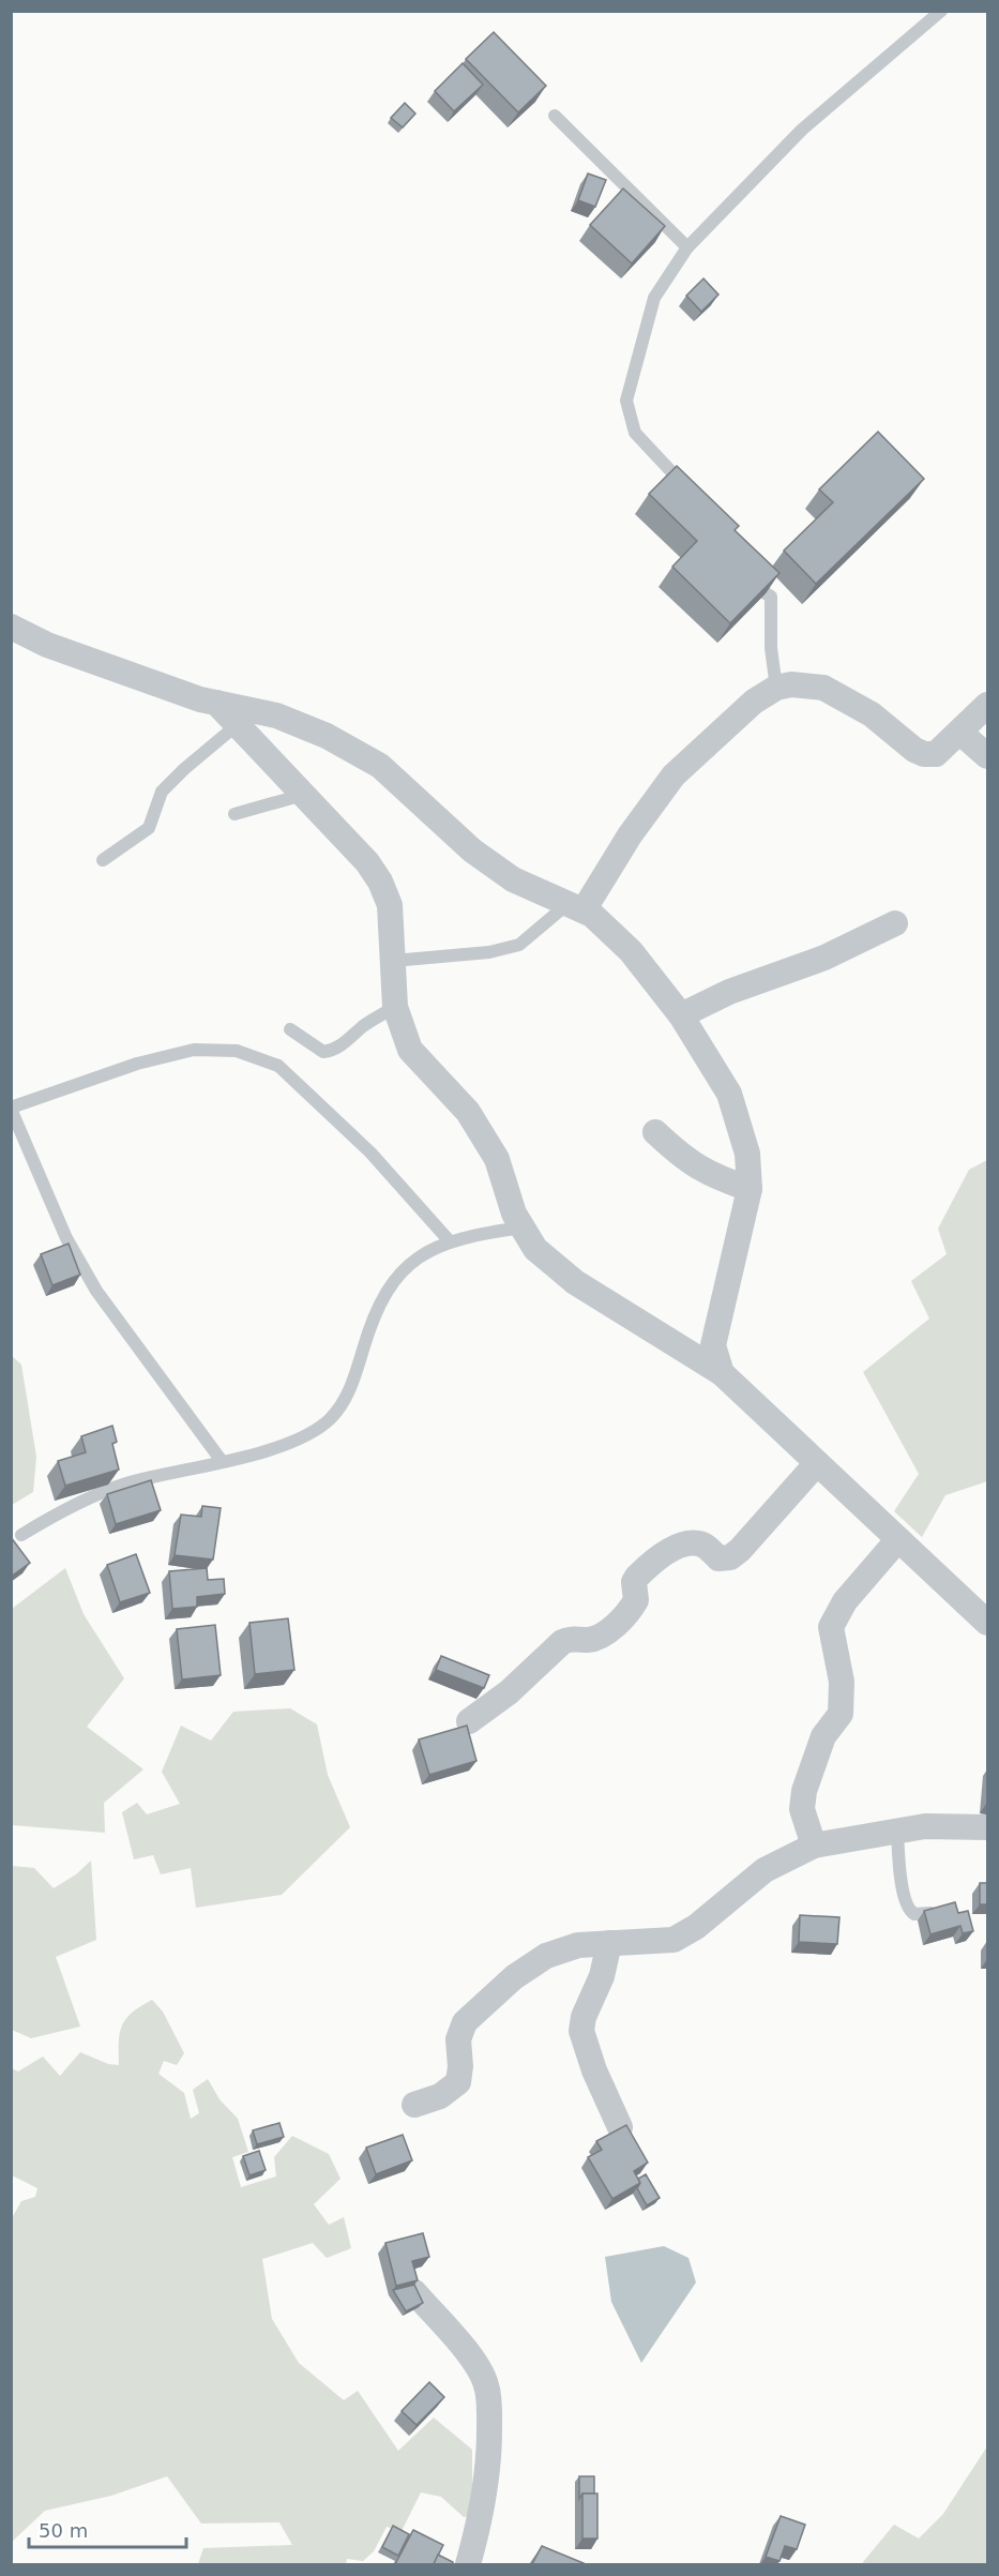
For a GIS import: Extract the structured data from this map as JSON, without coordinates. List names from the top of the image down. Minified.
{"scale_bar":"50 m"}
